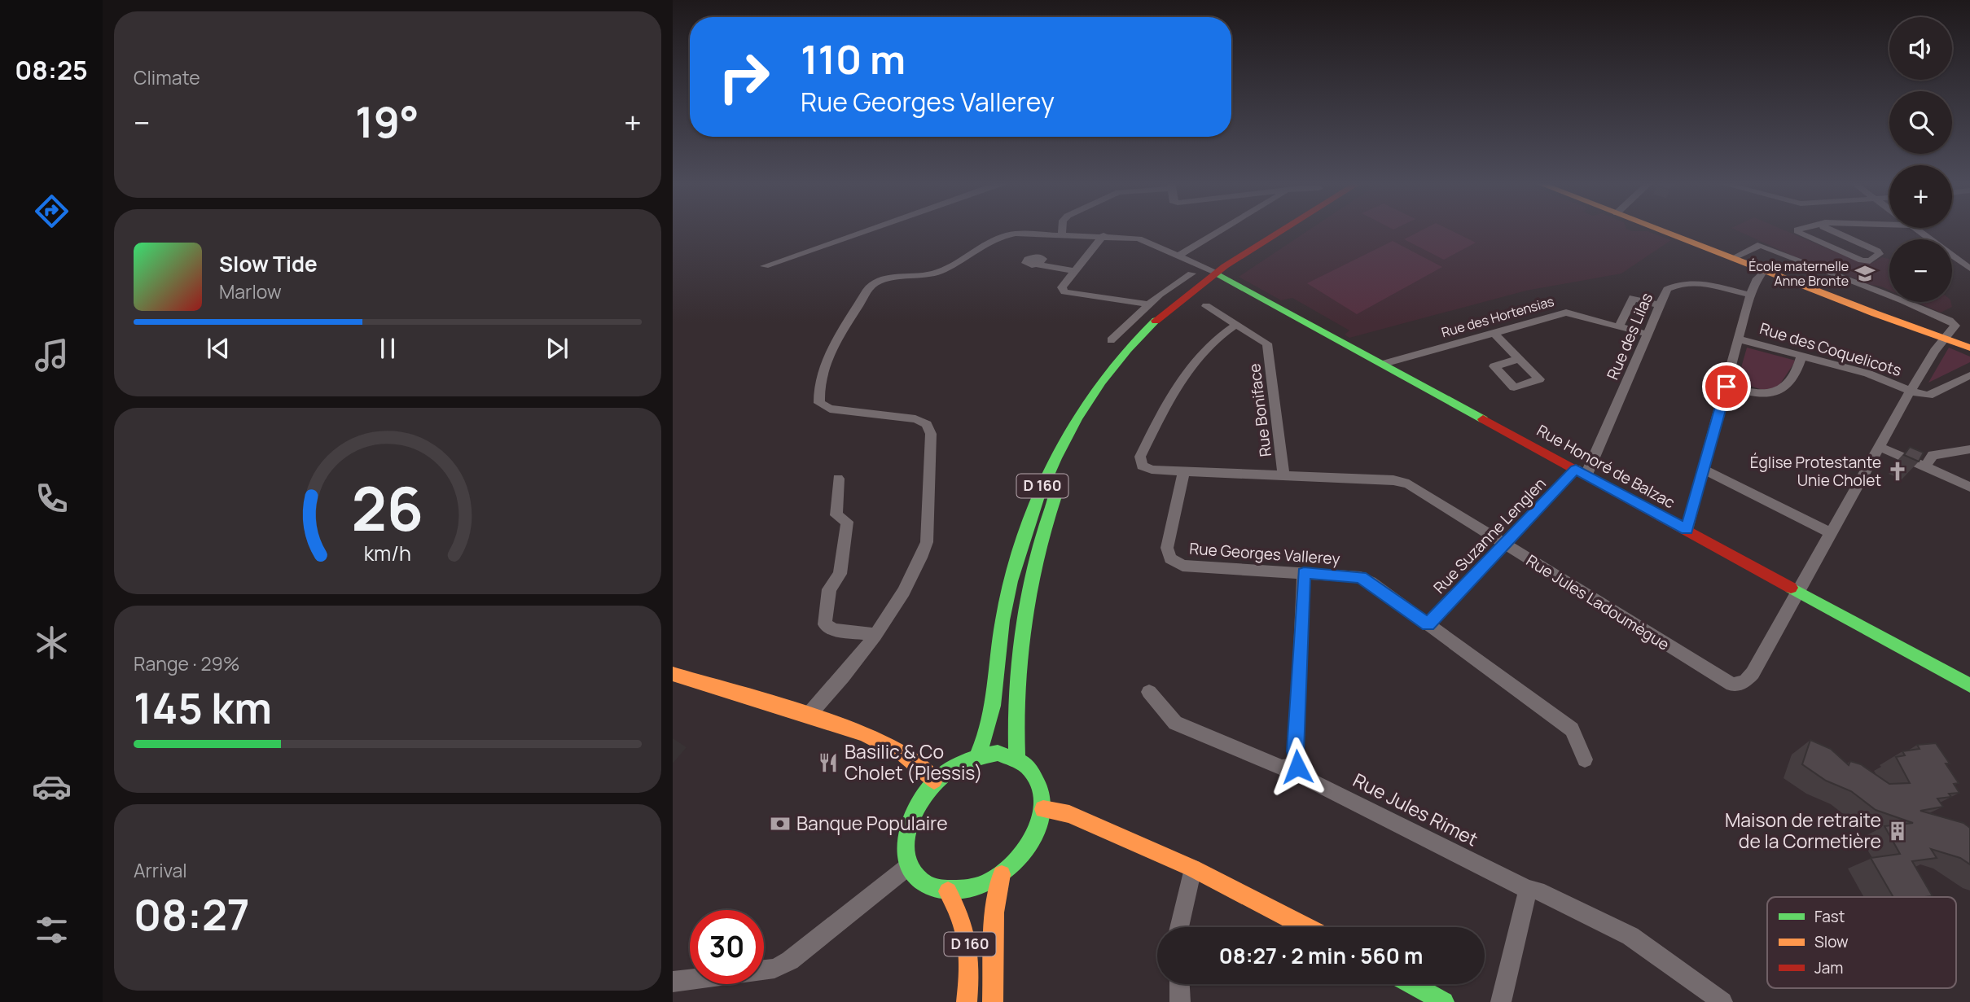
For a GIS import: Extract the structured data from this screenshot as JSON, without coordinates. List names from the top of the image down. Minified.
{"streets":{"main road":["Rue Honoré de Balzac","D 160"],"street":["Rue des Hortensias","Rue des Lilas","Rue des Coquelicots","Rue Boniface","Rue Suzanne Lenglen","Rue Georges Vallerey","Rue Jules Ladoumègue","Rue Jules Rimet"]},"crossings":[["Rue des Hortensias","Rue des Lilas"],["Rue des Hortensias","Rue Honoré de Balzac"],["Rue des Lilas","Rue Honoré de Balzac"],["Rue des Lilas","Rue Suzanne Lenglen"],["Rue Boniface","Rue Jules Ladoumègue"],["Rue Honoré de Balzac","D 160"],["Rue Honoré de Balzac","Rue Suzanne Lenglen"],["Rue Honoré de Balzac","Rue Jules Ladoumègue"],["Rue Suzanne Lenglen","Rue Georges Vallerey"],["Rue Suzanne Lenglen","Rue Jules Ladoumègue"],["Rue Georges Vallerey","Rue Jules Ladoumègue"]],"places":{"school or university":["École maternelle Anne Bronte"],"church":["Église Protestante Unie Cholet"],"restaurant":["Basilic & Co Cholet (Plessis)"],"bank":["Banque Populaire"],"building":["Maison de retraite de la Cormetière"]},"legend":["Fast","Slow","Jam"],"page":{"tabs":"08:25","tile":["Climate",["Range · 29%","145 km"],["Arrival","08:27"]],"map_buttons":["+","−"],"turn":["110 m","Rue Georges Vallerey"],"heat":["−","19°","+"],"song":["Slow Tide","Marlow"],"limit":"30","trip":"08:27 · 2 min · 560 m","gauge":["26","km/h"]}}
